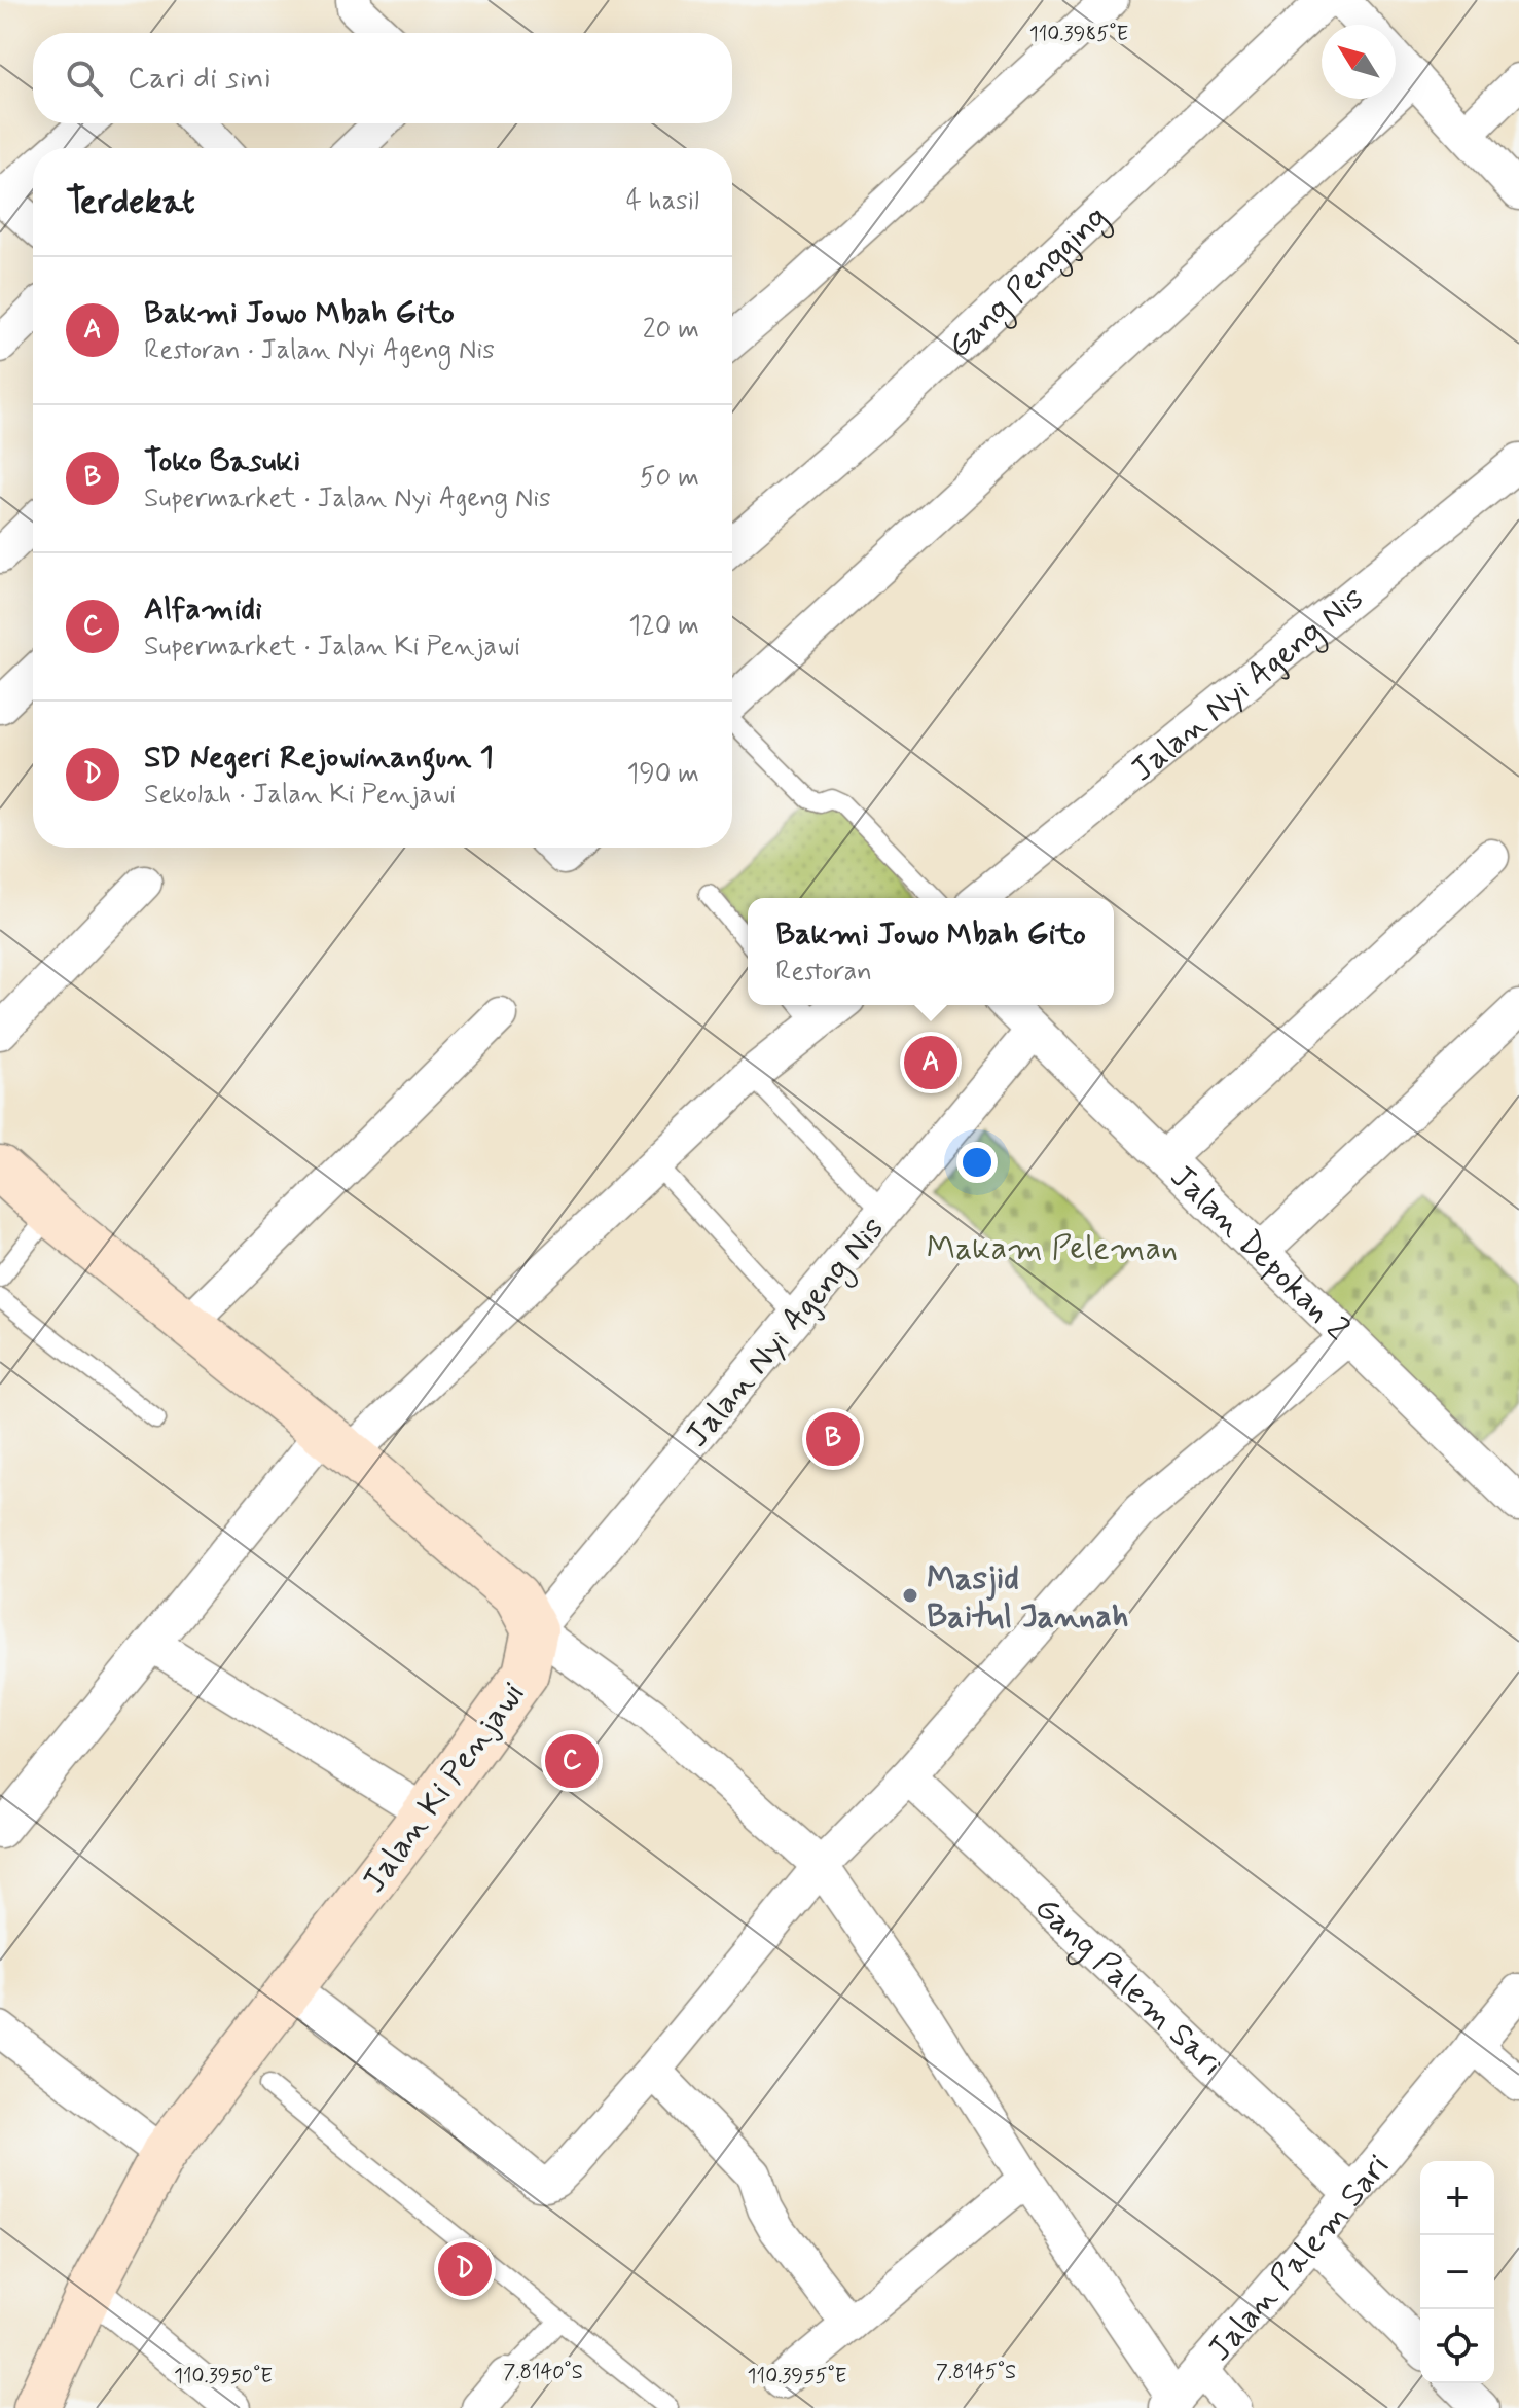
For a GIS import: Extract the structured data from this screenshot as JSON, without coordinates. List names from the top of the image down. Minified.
{"streets":{"main road":["Jalan Ki Penjawi"],"street":["Gang Pengging","Jalan Nyi Ageng Nis","Jalan Depokan 2","Gang Palem Sari","Jalan Palem Sari"]},"crossings":[["Jalan Nyi Ageng Nis","Jalan Depokan 2"],["Jalan Nyi Ageng Nis","Jalan Ki Penjawi"],["Gang Palem Sari","Jalan Palem Sari"]],"parks":["Makam Peleman"],"places":["Masjid Baitul Jannah"],"north":"top left","page":{"search":"Cari di sini","heading":["Terdekat","4 hasil"],"list":[{"mark":"A","name":"Bakmi Jowo Mbah Gito","note":"Restoran · Jalan Nyi Ageng Nis","value":"20 m"},{"mark":"B","name":"Toko Basuki","note":"Supermarket · Jalan Nyi Ageng Nis","value":"50 m"},{"mark":"C","name":"Alfamidi","note":"Supermarket · Jalan Ki Penjawi","value":"120 m"},{"mark":"D","name":"SD Negeri Rejowinangun 1","note":"Sekolah · Jalan Ki Penjawi","value":"190 m"}],"popup":["Bakmi Jowo Mbah Gito","Restoran"],"pins":["A","B","C","D"],"map_buttons":["+","−"]},"coordinates":["110.3985°E","7.8140°S","7.8145°S","110.3950°E","110.3955°E"]}
